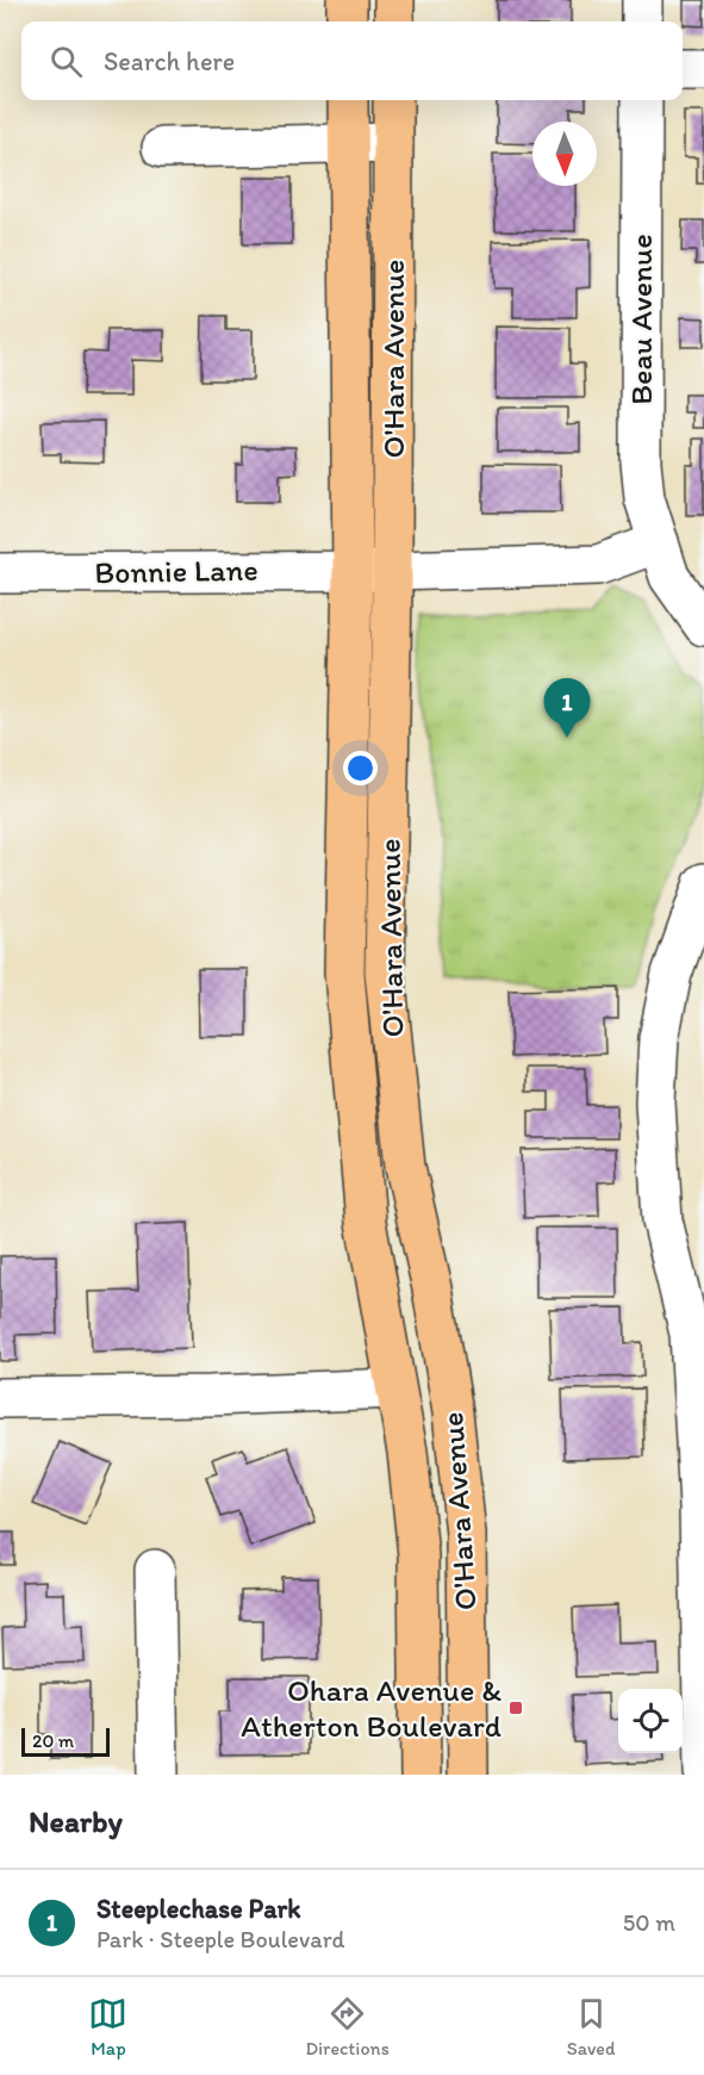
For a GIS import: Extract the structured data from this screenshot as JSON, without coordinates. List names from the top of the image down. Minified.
{"streets":{"main road":["O'Hara Avenue"],"street":["Beau Avenue","Bonnie Lane"]},"crossings":[["Beau Avenue","Bonnie Lane"],["O'Hara Avenue","Bonnie Lane"]],"places":{"transit":["Ohara Avenue & Atherton Boulevard"]},"scale_bar":"20 m","north":"bottom","page":{"search":"Search here","pins":"1","scale":"20 m","heading":"Nearby","list":[{"mark":"1","name":"Steeplechase Park","note":"Park · Steeple Boulevard","value":"50 m"}],"nav":["Map","Directions","Saved"]}}
